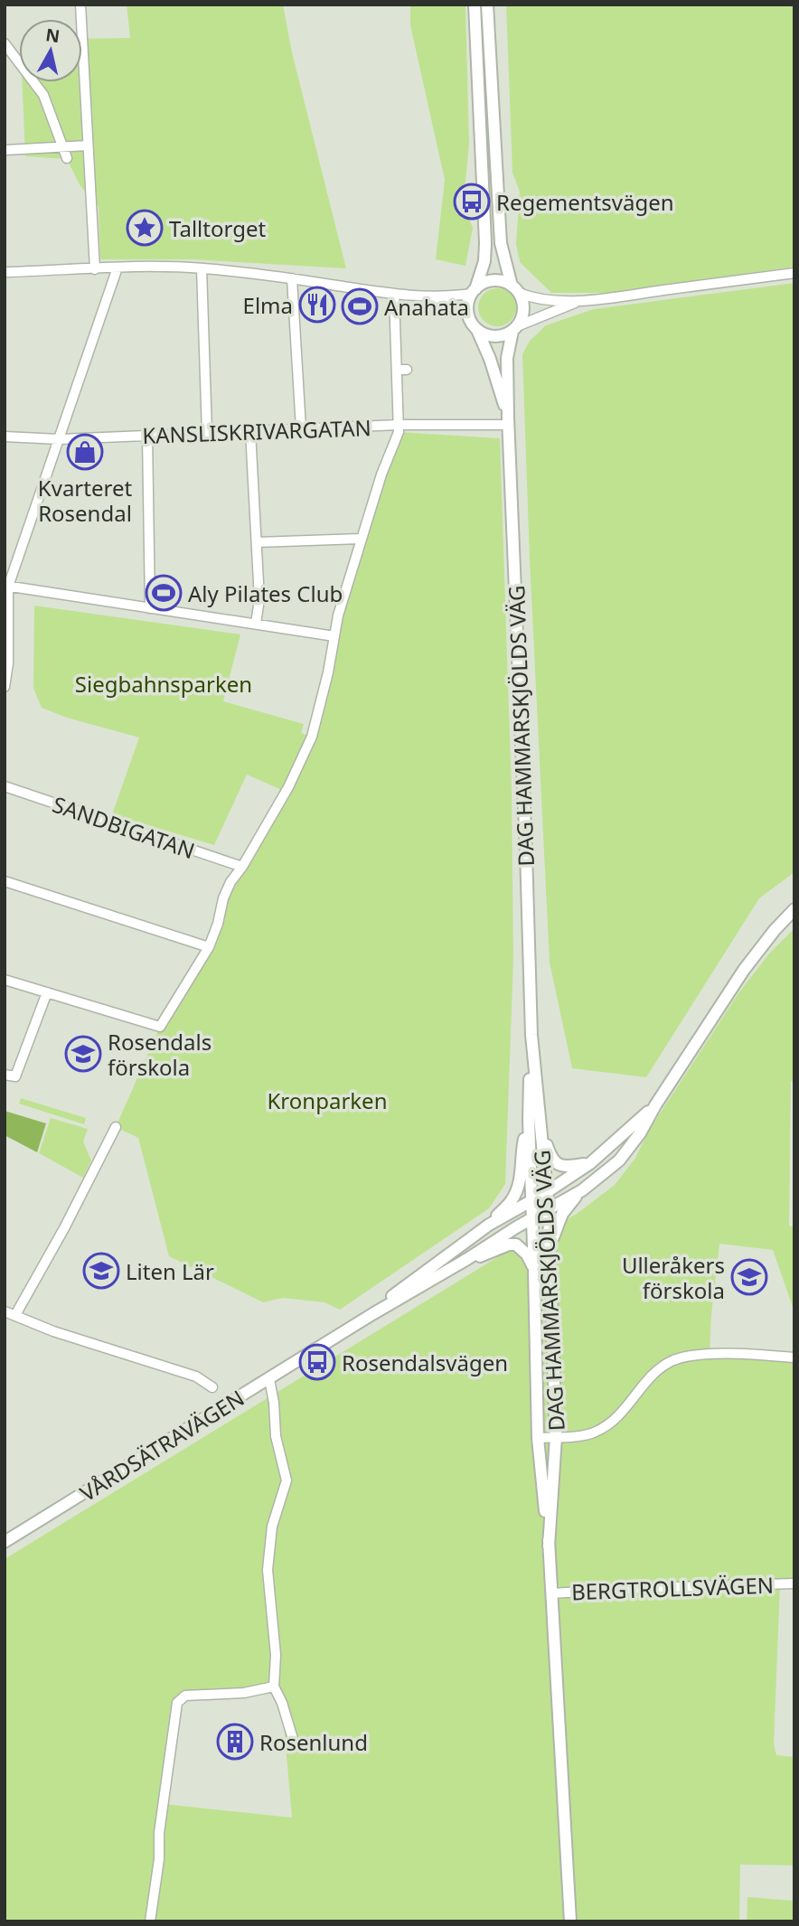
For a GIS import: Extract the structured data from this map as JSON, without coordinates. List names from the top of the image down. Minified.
{"streets":{"main road":["DAG HAMMARSKJÖLDS VÄG","VÅRDSÄTRAVÄGEN"],"street":["KANSLISKRIVARGATAN","SANDBIGATAN","BERGTROLLSVÄGEN"]},"crossings":[["KANSLISKRIVARGATAN","DAG HAMMARSKJÖLDS VÄG"],["DAG HAMMARSKJÖLDS VÄG","VÅRDSÄTRAVÄGEN"],["DAG HAMMARSKJÖLDS VÄG","BERGTROLLSVÄGEN"]],"parks":["Siegbahnsparken","Kronparken"],"places":{"bus stop":["Regementsvägen","Rosendalsvägen"],"place":["Talltorget"],"restaurant":["Elma"],"sports":["Anahata","Aly Pilates Club"],"shop":["Kvarteret Rosendal"],"school or university":["Rosendals förskola","Liten Lär","Ulleråkers förskola"],"building":["Rosenlund"]},"north":"top"}
